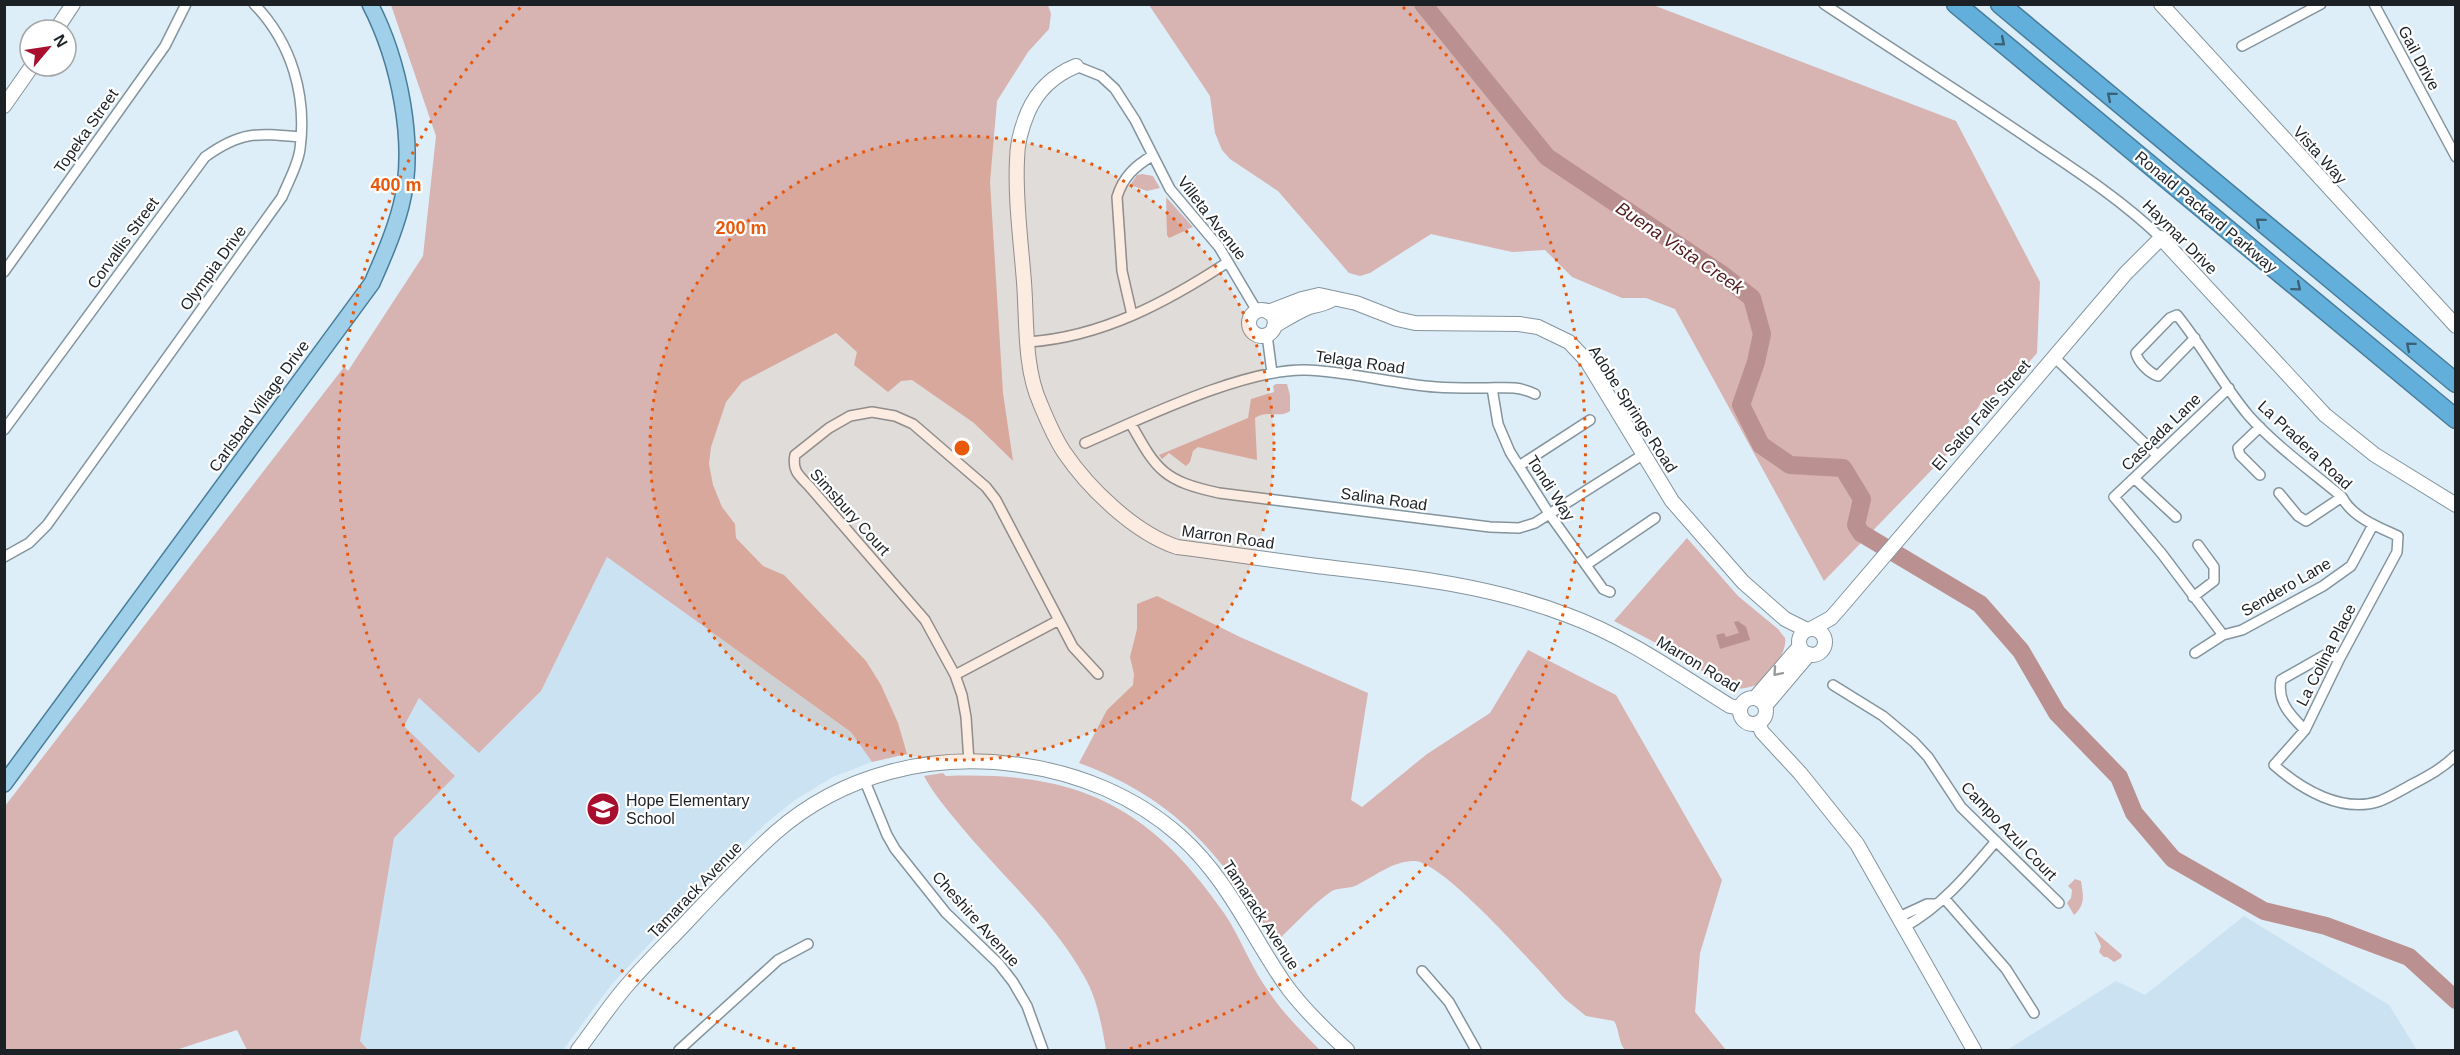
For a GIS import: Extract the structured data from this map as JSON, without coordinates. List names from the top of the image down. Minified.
{"streets":{"highway":["Ronald Packard Parkway"],"main road":["Carlsbad Village Drive"],"street":["Gail Drive","Topeka Street","Vista Way","Villeta Avenue","Haymar Drive","Corvallis Street","Olympia Drive","Telaga Road","Adobe Springs Road","El Salto Falls Street","Cascada Lane","La Pradera Road","Tondi Way","Salina Road","Simsbury Court","Marron Road","Sendero Lane","La Colina Place","Campo Azul Court","Tamarack Avenue","Cheshire Avenue"]},"crossings":[["Villeta Avenue","Adobe Springs Road"],["Villeta Avenue","Marron Road"],["Haymar Drive","El Salto Falls Street"],["Corvallis Street","Olympia Drive"],["Telaga Road","Tondi Way"],["Telaga Road","Salina Road"],["Adobe Springs Road","El Salto Falls Street"],["Adobe Springs Road","Salina Road"],["El Salto Falls Street","Marron Road"],["Cascada Lane","La Pradera Road"],["La Pradera Road","Sendero Lane"],["La Pradera Road","La Colina Place"],["Tondi Way","Salina Road"],["Simsbury Court","Tamarack Avenue"],["Tamarack Avenue","Cheshire Avenue"]],"water":["Buena Vista Creek"],"places":{"school or university":["Hope Elementary School"]},"north":"top right","rings":["400 m","200 m"]}
